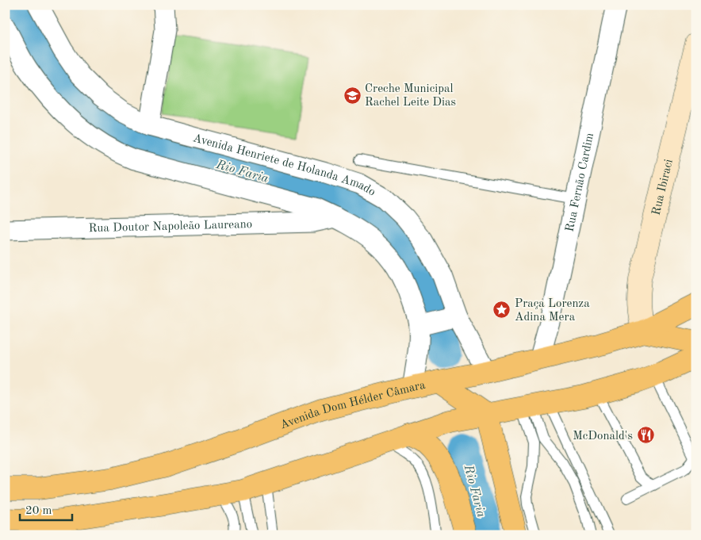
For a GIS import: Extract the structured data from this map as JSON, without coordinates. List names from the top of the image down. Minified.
{"streets":{"main road":["Avenida Dom Hélder Câmara"],"street":["Avenida Henriete de Holanda Amado","Rua Fernão Cardim","Rua Ibiraci","Rua Doutor Napoleão Laureano"]},"crossings":[["Avenida Henriete de Holanda Amado","Rua Doutor Napoleão Laureano"],["Avenida Henriete de Holanda Amado","Avenida Dom Hélder Câmara"],["Rua Fernão Cardim","Avenida Dom Hélder Câmara"],["Rua Ibiraci","Avenida Dom Hélder Câmara"]],"water":["Rio Faria"],"places":{"school or university":["Creche Municipal Rachel Leite Dias"],"place":["Praça Lorenza Adina Mera"],"restaurant":["McDonald's"]},"scale_bar":"20 m"}
